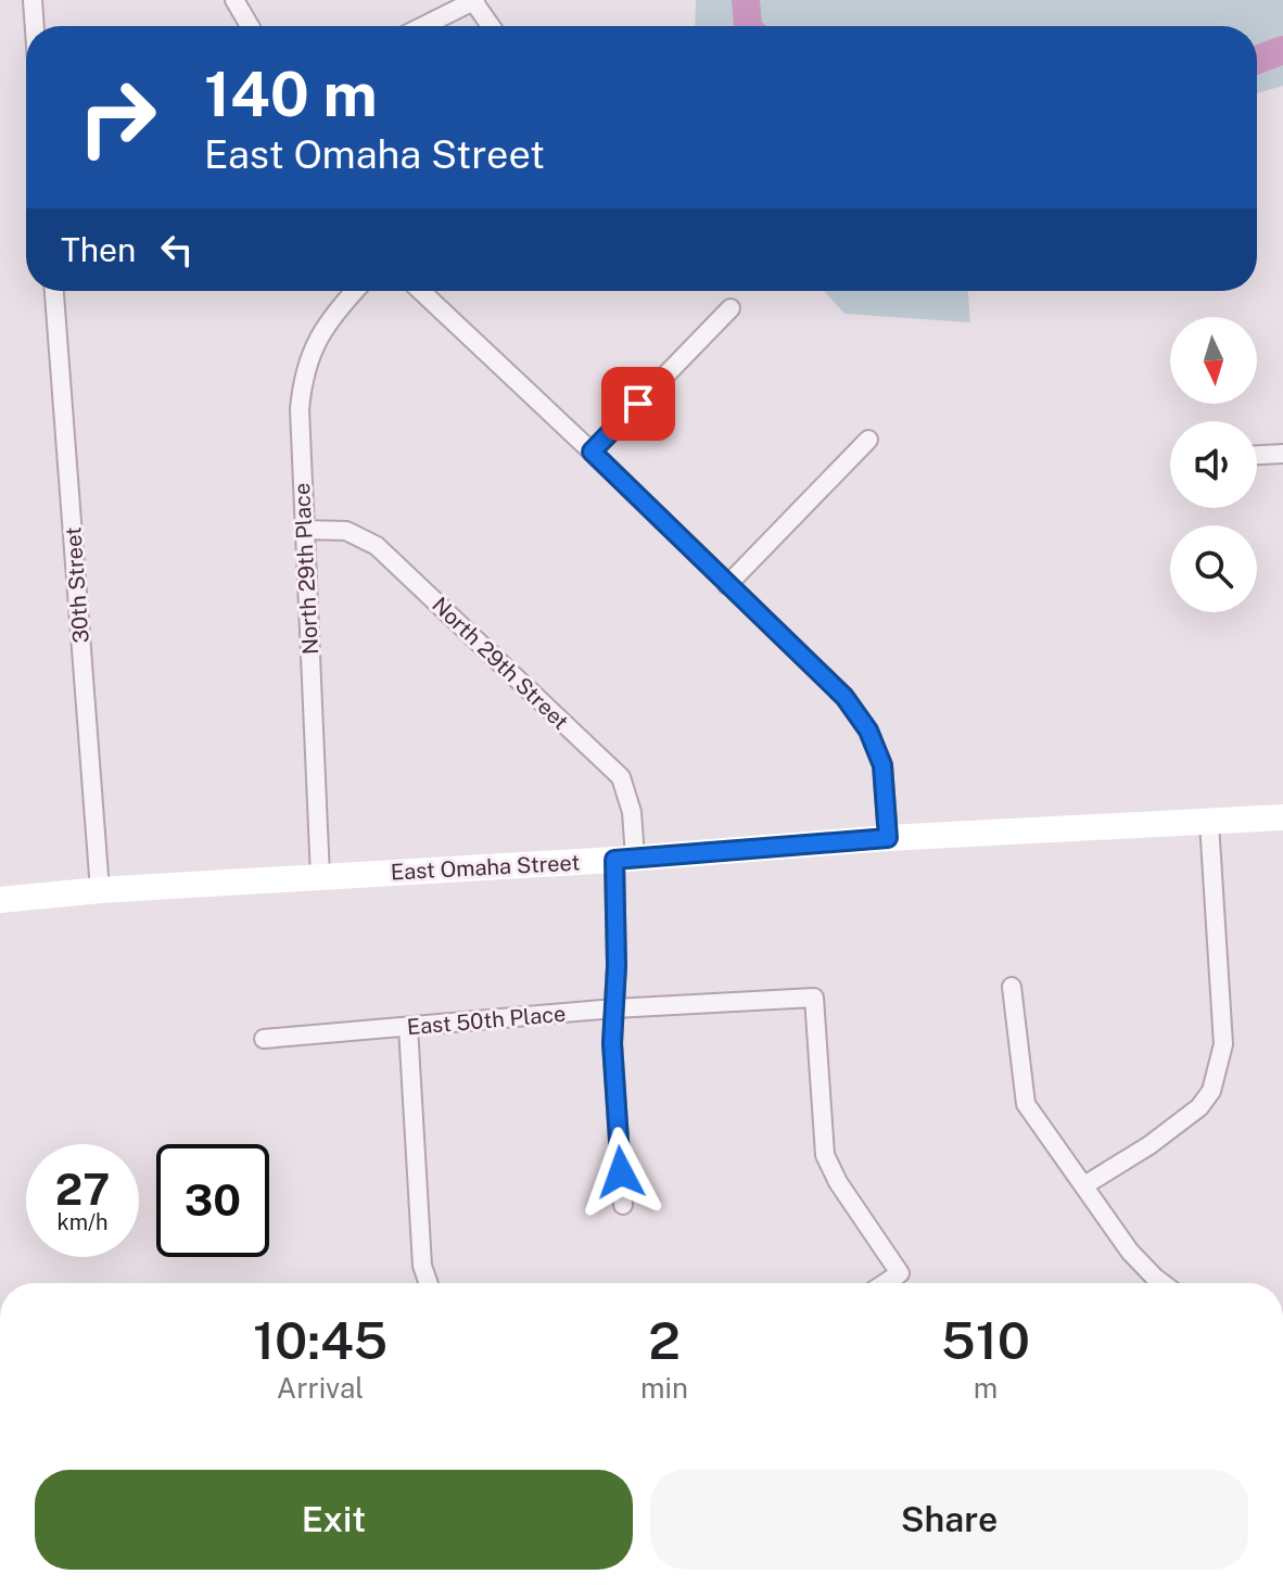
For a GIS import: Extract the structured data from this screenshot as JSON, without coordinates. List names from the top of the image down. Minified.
{"streets":{"street":["North 29th Place","30th Street","North 29th Street","East Omaha Street","East 50th Place"]},"crossings":[["North 29th Place","North 29th Street"],["North 29th Place","East Omaha Street"],["30th Street","East Omaha Street"],["North 29th Street","East Omaha Street"],["North 29th Street","East 50th Place"]],"north":"bottom","page":{"turn":["140 m","East Omaha Street"],"then":"Then","speed":"27 km/h","limit":"30","eta":["10:45","Arrival","2","min","510","m"],"buttons":["Exit","Share"]}}
